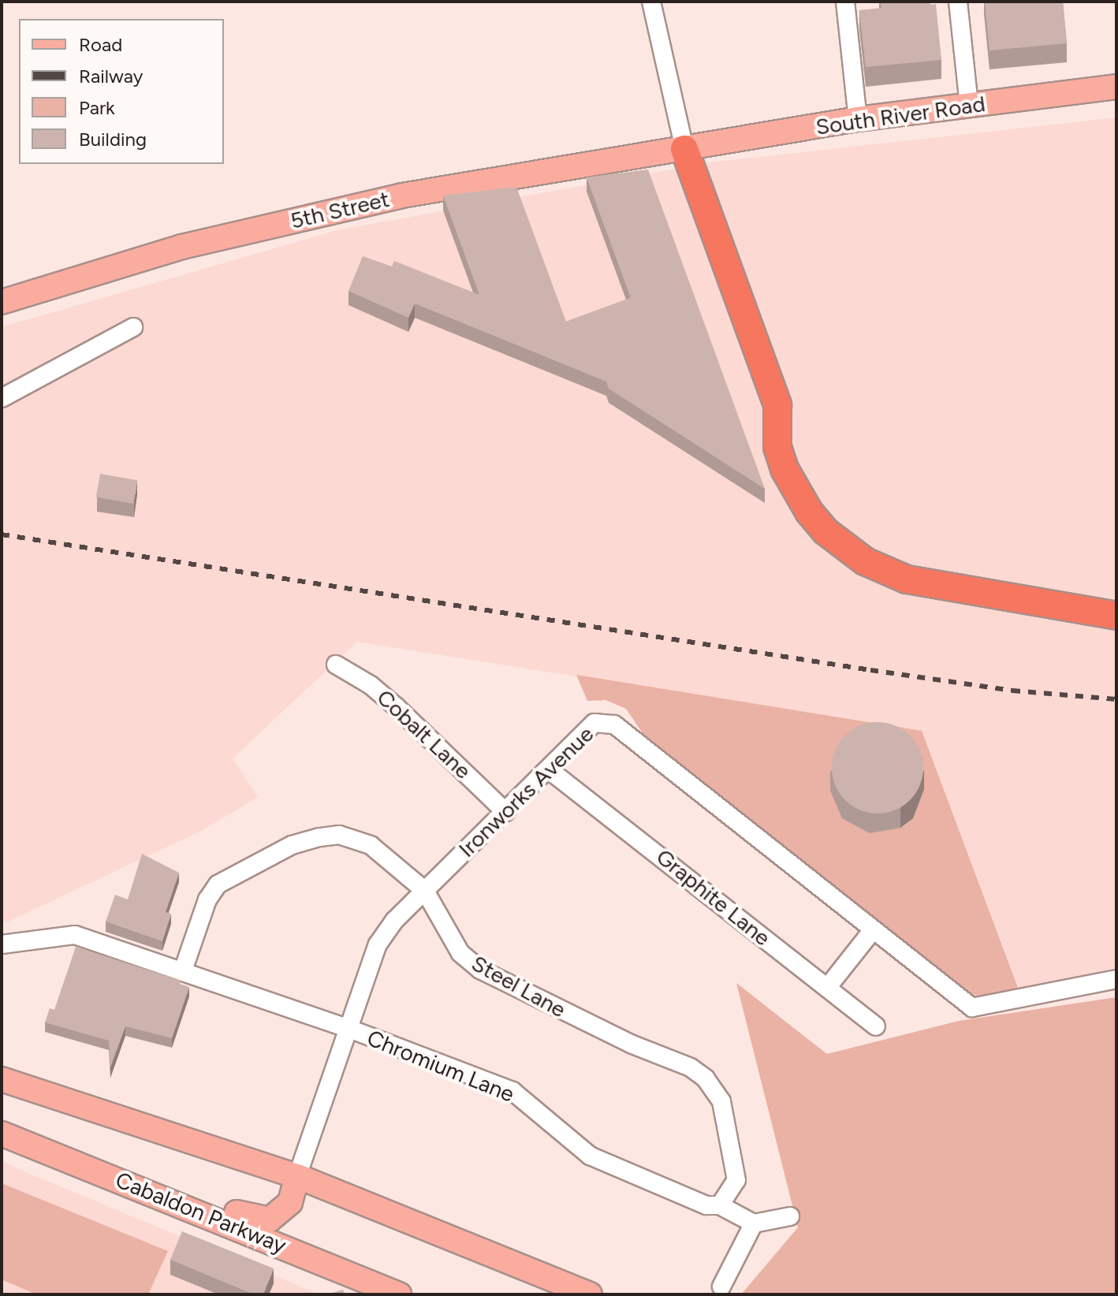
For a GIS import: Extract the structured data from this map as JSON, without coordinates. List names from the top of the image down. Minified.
{"streets":{"main road":["South River Road","5th Street","Cabaldon Parkway"],"street":["Cobalt Lane","Ironworks Avenue","Graphite Lane","Steel Lane","Chromium Lane"]},"crossings":[["South River Road","5th Street"],["Cobalt Lane","Ironworks Avenue"],["Ironworks Avenue","Graphite Lane"],["Ironworks Avenue","Steel Lane"],["Ironworks Avenue","Chromium Lane"],["Steel Lane","Chromium Lane"]],"legend":["Road","Railway","Park","Building"]}
